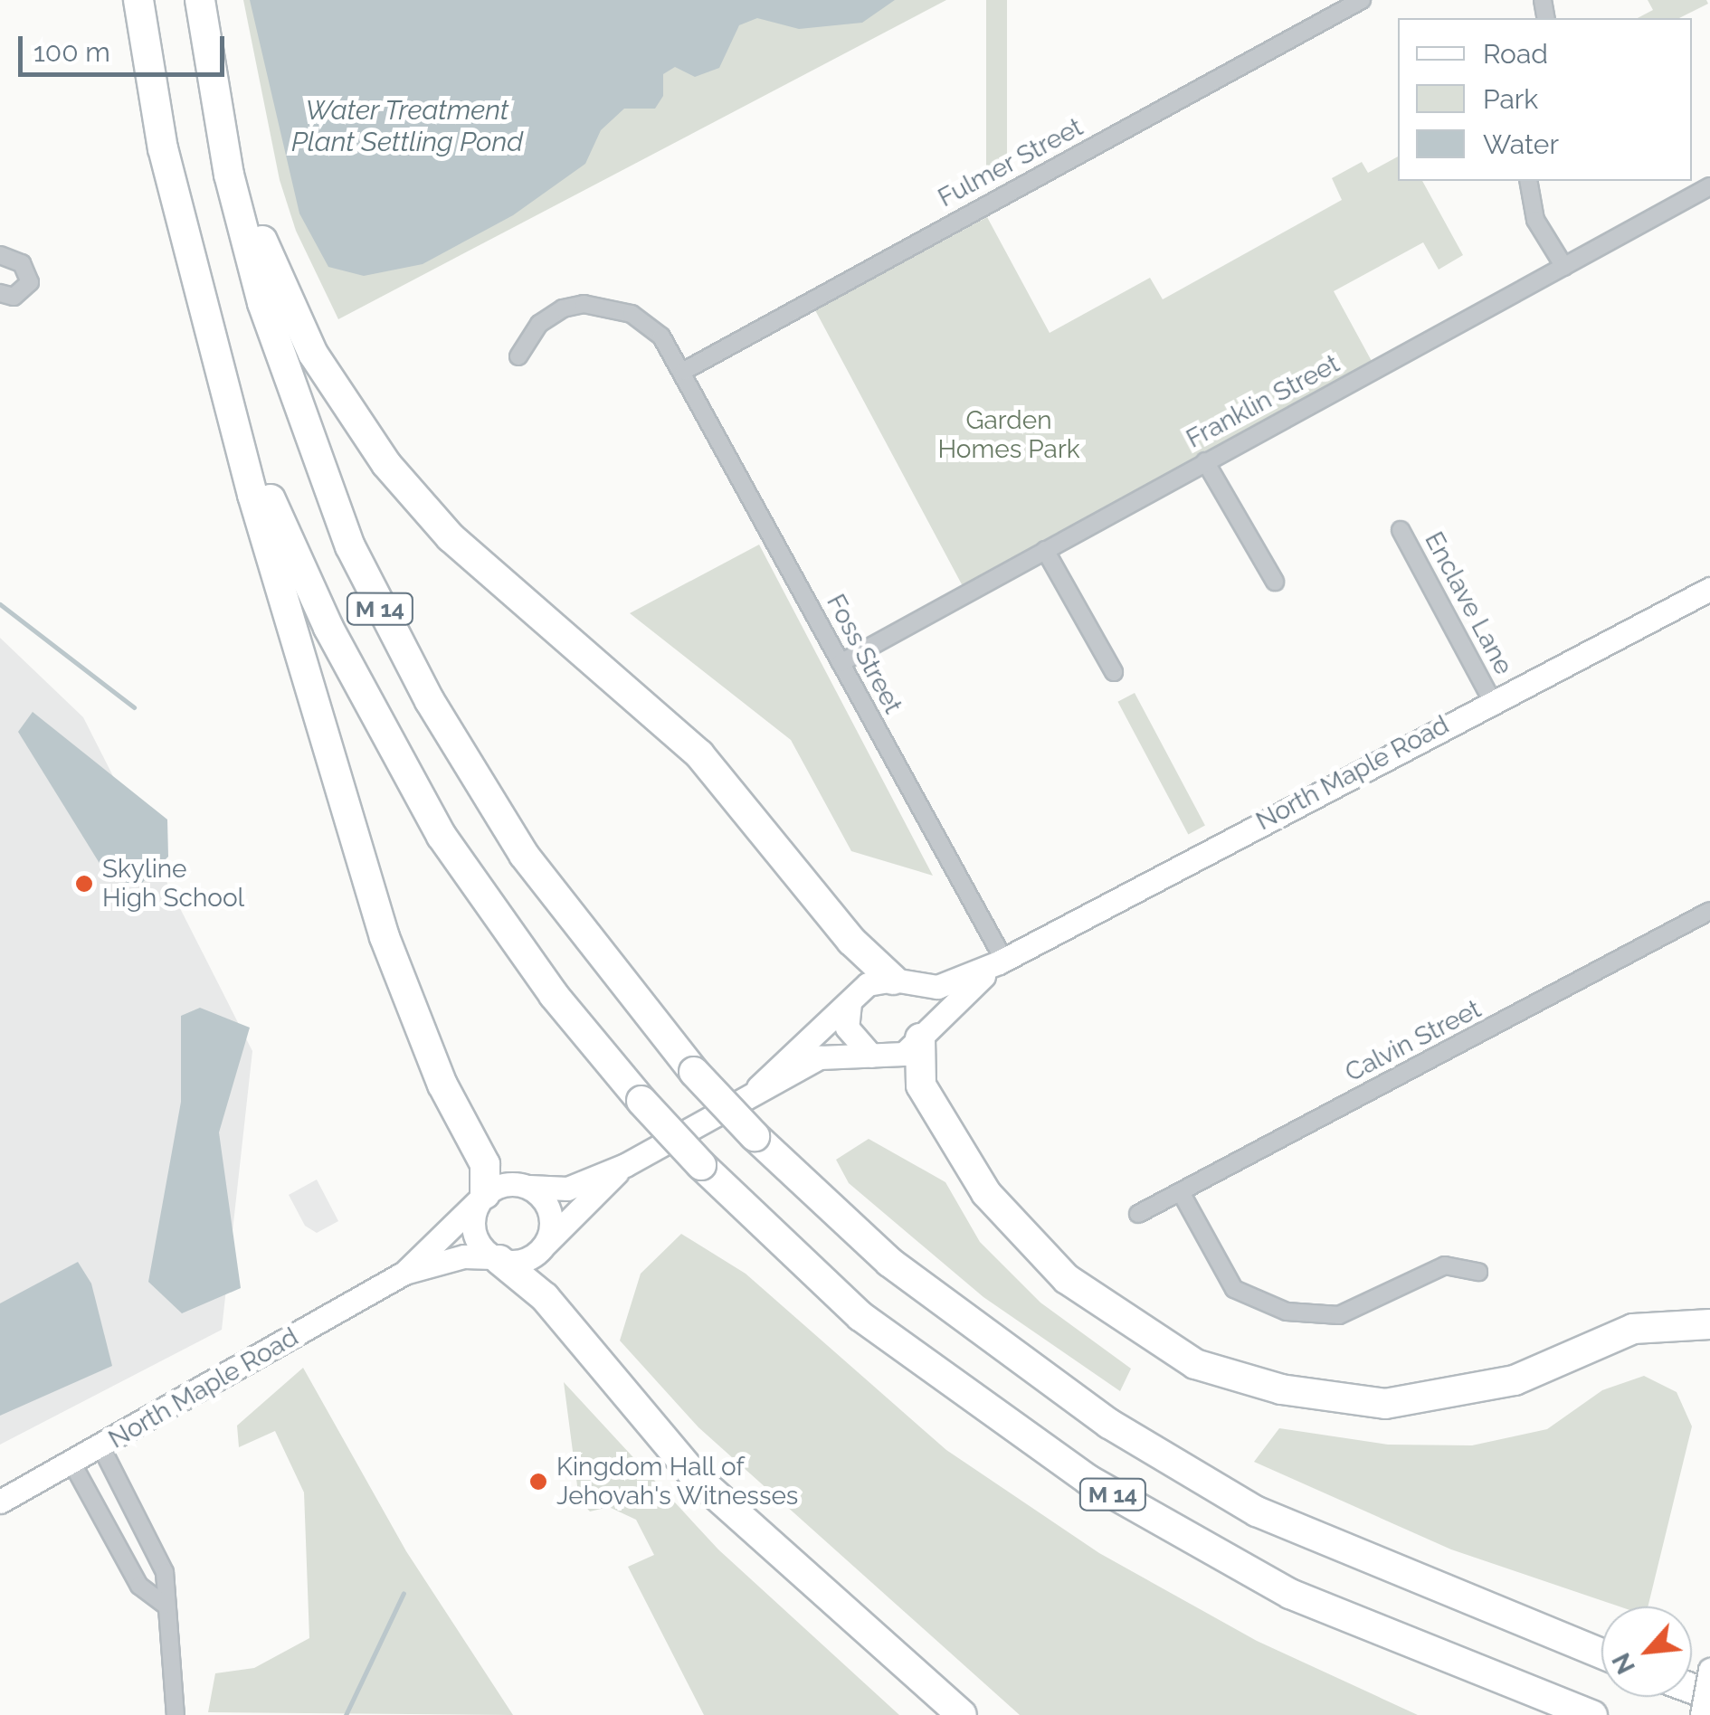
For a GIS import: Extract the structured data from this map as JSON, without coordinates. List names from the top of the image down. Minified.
{"streets":{"highway":["M 14"],"main road":["North Maple Road"],"street":["Fulmer Street","Franklin Street","Enclave Lane","Foss Street","Calvin Street"]},"crossings":[["Fulmer Street","Foss Street"],["Franklin Street","Foss Street"],["Enclave Lane","North Maple Road"],["Foss Street","North Maple Road"]],"water":["Water Treatment Plant Settling Pond"],"parks":["Garden Homes Park"],"places":["Skyline High School","Kingdom Hall of Jehovah's Witnesses"],"legend":["Road","Park","Water"],"scale_bar":"100 m","north":"bottom left"}
